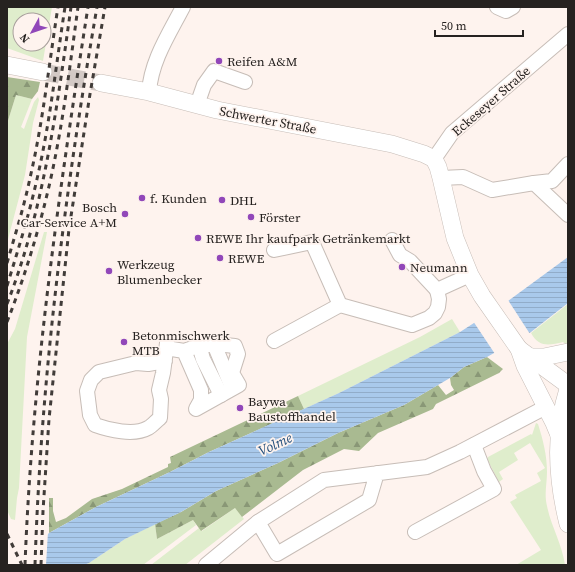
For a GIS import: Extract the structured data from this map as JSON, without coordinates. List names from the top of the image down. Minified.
{"streets":{"main road":["Schwerter Straße"],"street":["Eckeseyer Straße"]},"crossings":[["Eckeseyer Straße","Schwerter Straße"]],"water":["Volme"],"places":["Reifen A&M","f. Kunden","DHL","Bosch Car-Service A+M","Förster","REWE Ihr kaufpark Getränkemarkt","REWE","Neumann","Werkzeug Blumenbecker","Betonmischwerk MTB","Baywa Baustoffhandel"],"scale_bar":"50 m","north":"bottom left"}
